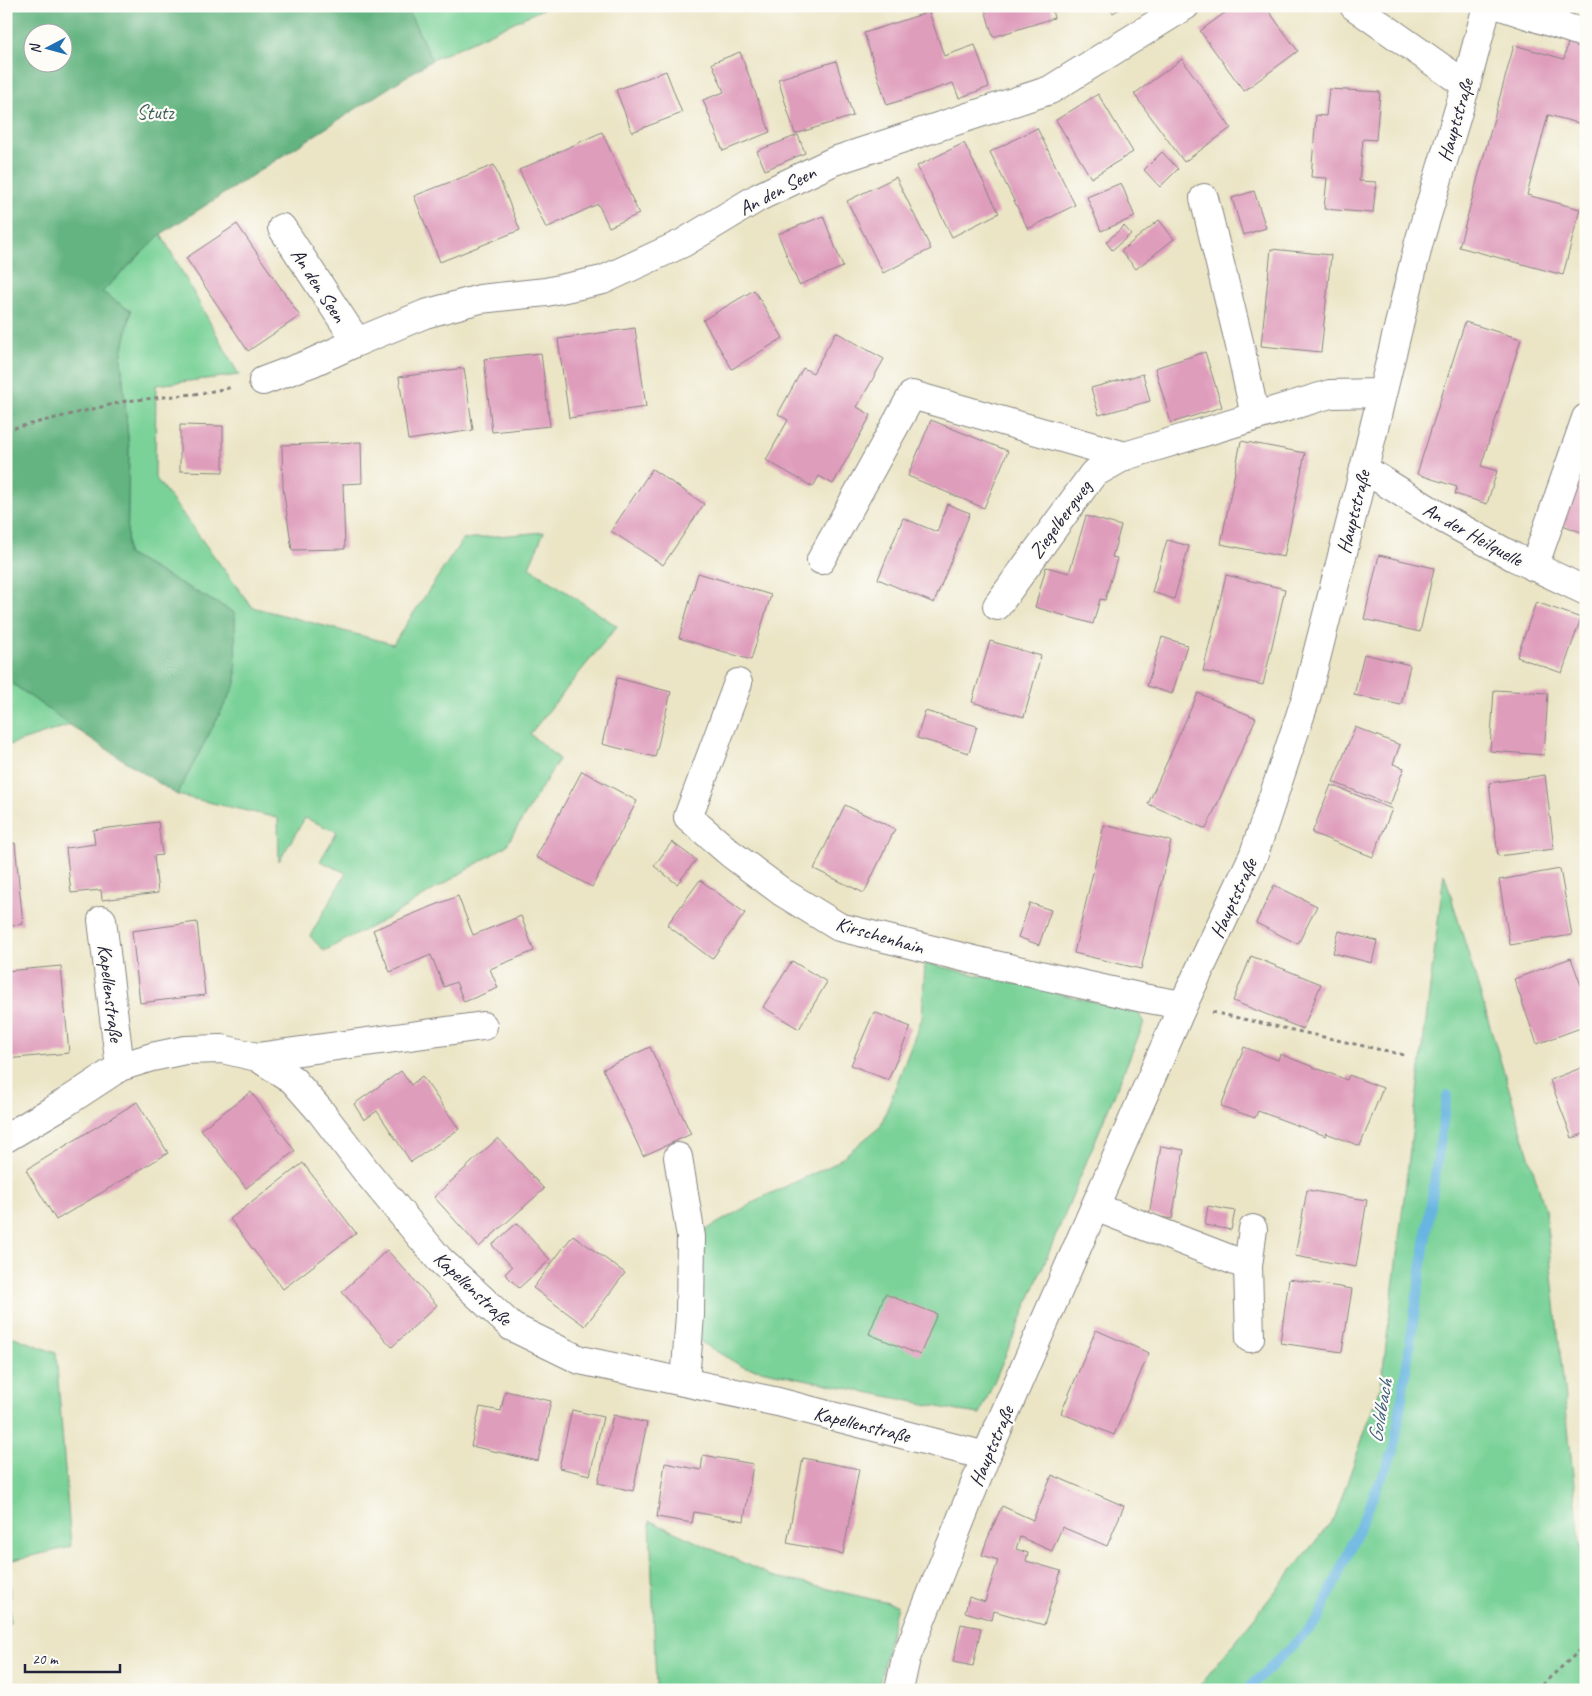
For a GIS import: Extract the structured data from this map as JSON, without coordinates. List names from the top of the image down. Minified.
{"streets":{"street":["Hauptstraße","An den Seen","Ziegelbergweg","An der Heilquelle","Kirschenhain","Kapellenstraße"]},"crossings":[["Hauptstraße","Ziegelbergweg"],["Hauptstraße","An der Heilquelle"],["Hauptstraße","Kirschenhain"],["Hauptstraße","Kapellenstraße"]],"water":["Goldbach"],"parks":["Stutz"],"scale_bar":"20 m","north":"left"}
